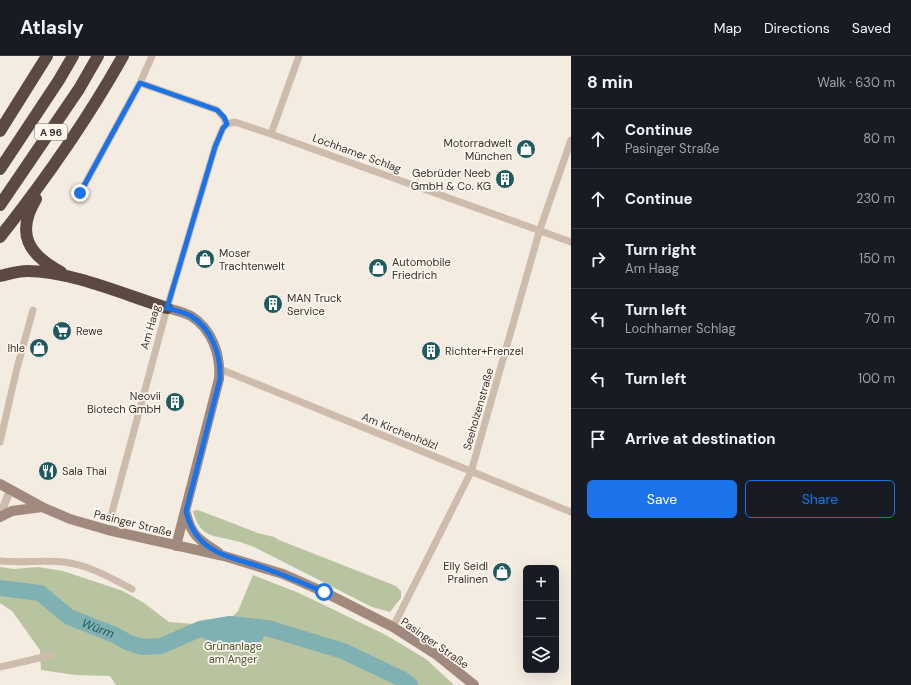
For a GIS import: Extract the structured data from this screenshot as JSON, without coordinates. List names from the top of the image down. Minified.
{"streets":{"highway":["A 96"],"main road":["Pasinger Straße"],"street":["Lochhamer Schlag","Am Haag","Seeholzenstraße","Am Kirchenhölzl"]},"crossings":[["Lochhamer Schlag","Am Haag"],["Lochhamer Schlag","Seeholzenstraße"],["Seeholzenstraße","Am Kirchenhölzl"],["Seeholzenstraße","Pasinger Straße"]],"water":["Würm"],"parks":["Grünanlage am Anger"],"places":{"shop":["Motorradwelt München","Moser Trachtenwelt","Automobile Friedrich","Ihle","Elly Seidl Pralinen"],"building":["Gebrüder Neeb GmbH & Co. KG","MAN Truck Service","Richter+Frenzel","Neovii Biotech GmbH"],"supermarket":["Rewe"],"restaurant":["Sala Thai"]},"page":{"header":"Atlasly","nav":["Map","Directions","Saved"],"heading":["8 min","Walk · 630 m"],"list":[["Continue","Pasinger Straße","80 m"],["Continue","230 m"],["Turn right","Am Haag","150 m"],["Turn left","Lochhamer Schlag","70 m"],["Turn left","100 m"],"Arrive at destination"],"buttons":["Save","Share"],"map_buttons":["+","−"]}}
